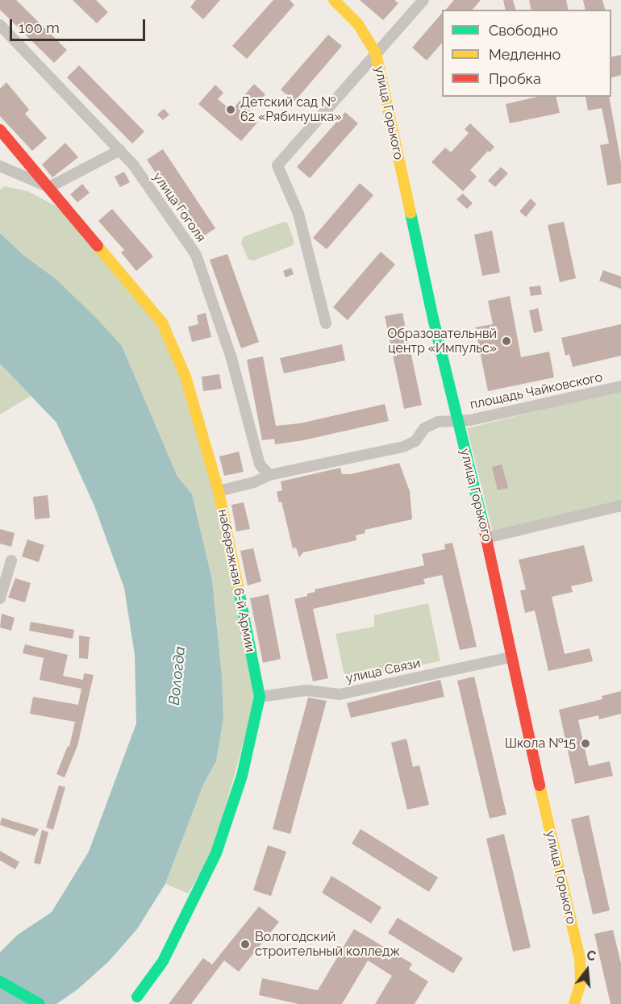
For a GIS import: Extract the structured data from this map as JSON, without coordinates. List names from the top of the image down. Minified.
{"streets":{"street":["улица Горького","улица Гоголя","площадь Чайковского","набережная 6-й Армии","улица Связи"]},"crossings":[["улица Горького","площадь Чайковского"],["улица Горького","улица Связи"],["улица Гоголя","площадь Чайковского"],["набережная 6-й Армии","улица Связи"]],"water":["Вологда"],"places":["Детский сад № 62 «Рябинушка»","Образовательнвй центр «Импульс»","Школа №15","Вологодский строительный колледж"],"legend":["Свободно","Медленно","Пробка"],"scale_bar":"100 m","north":"top"}
